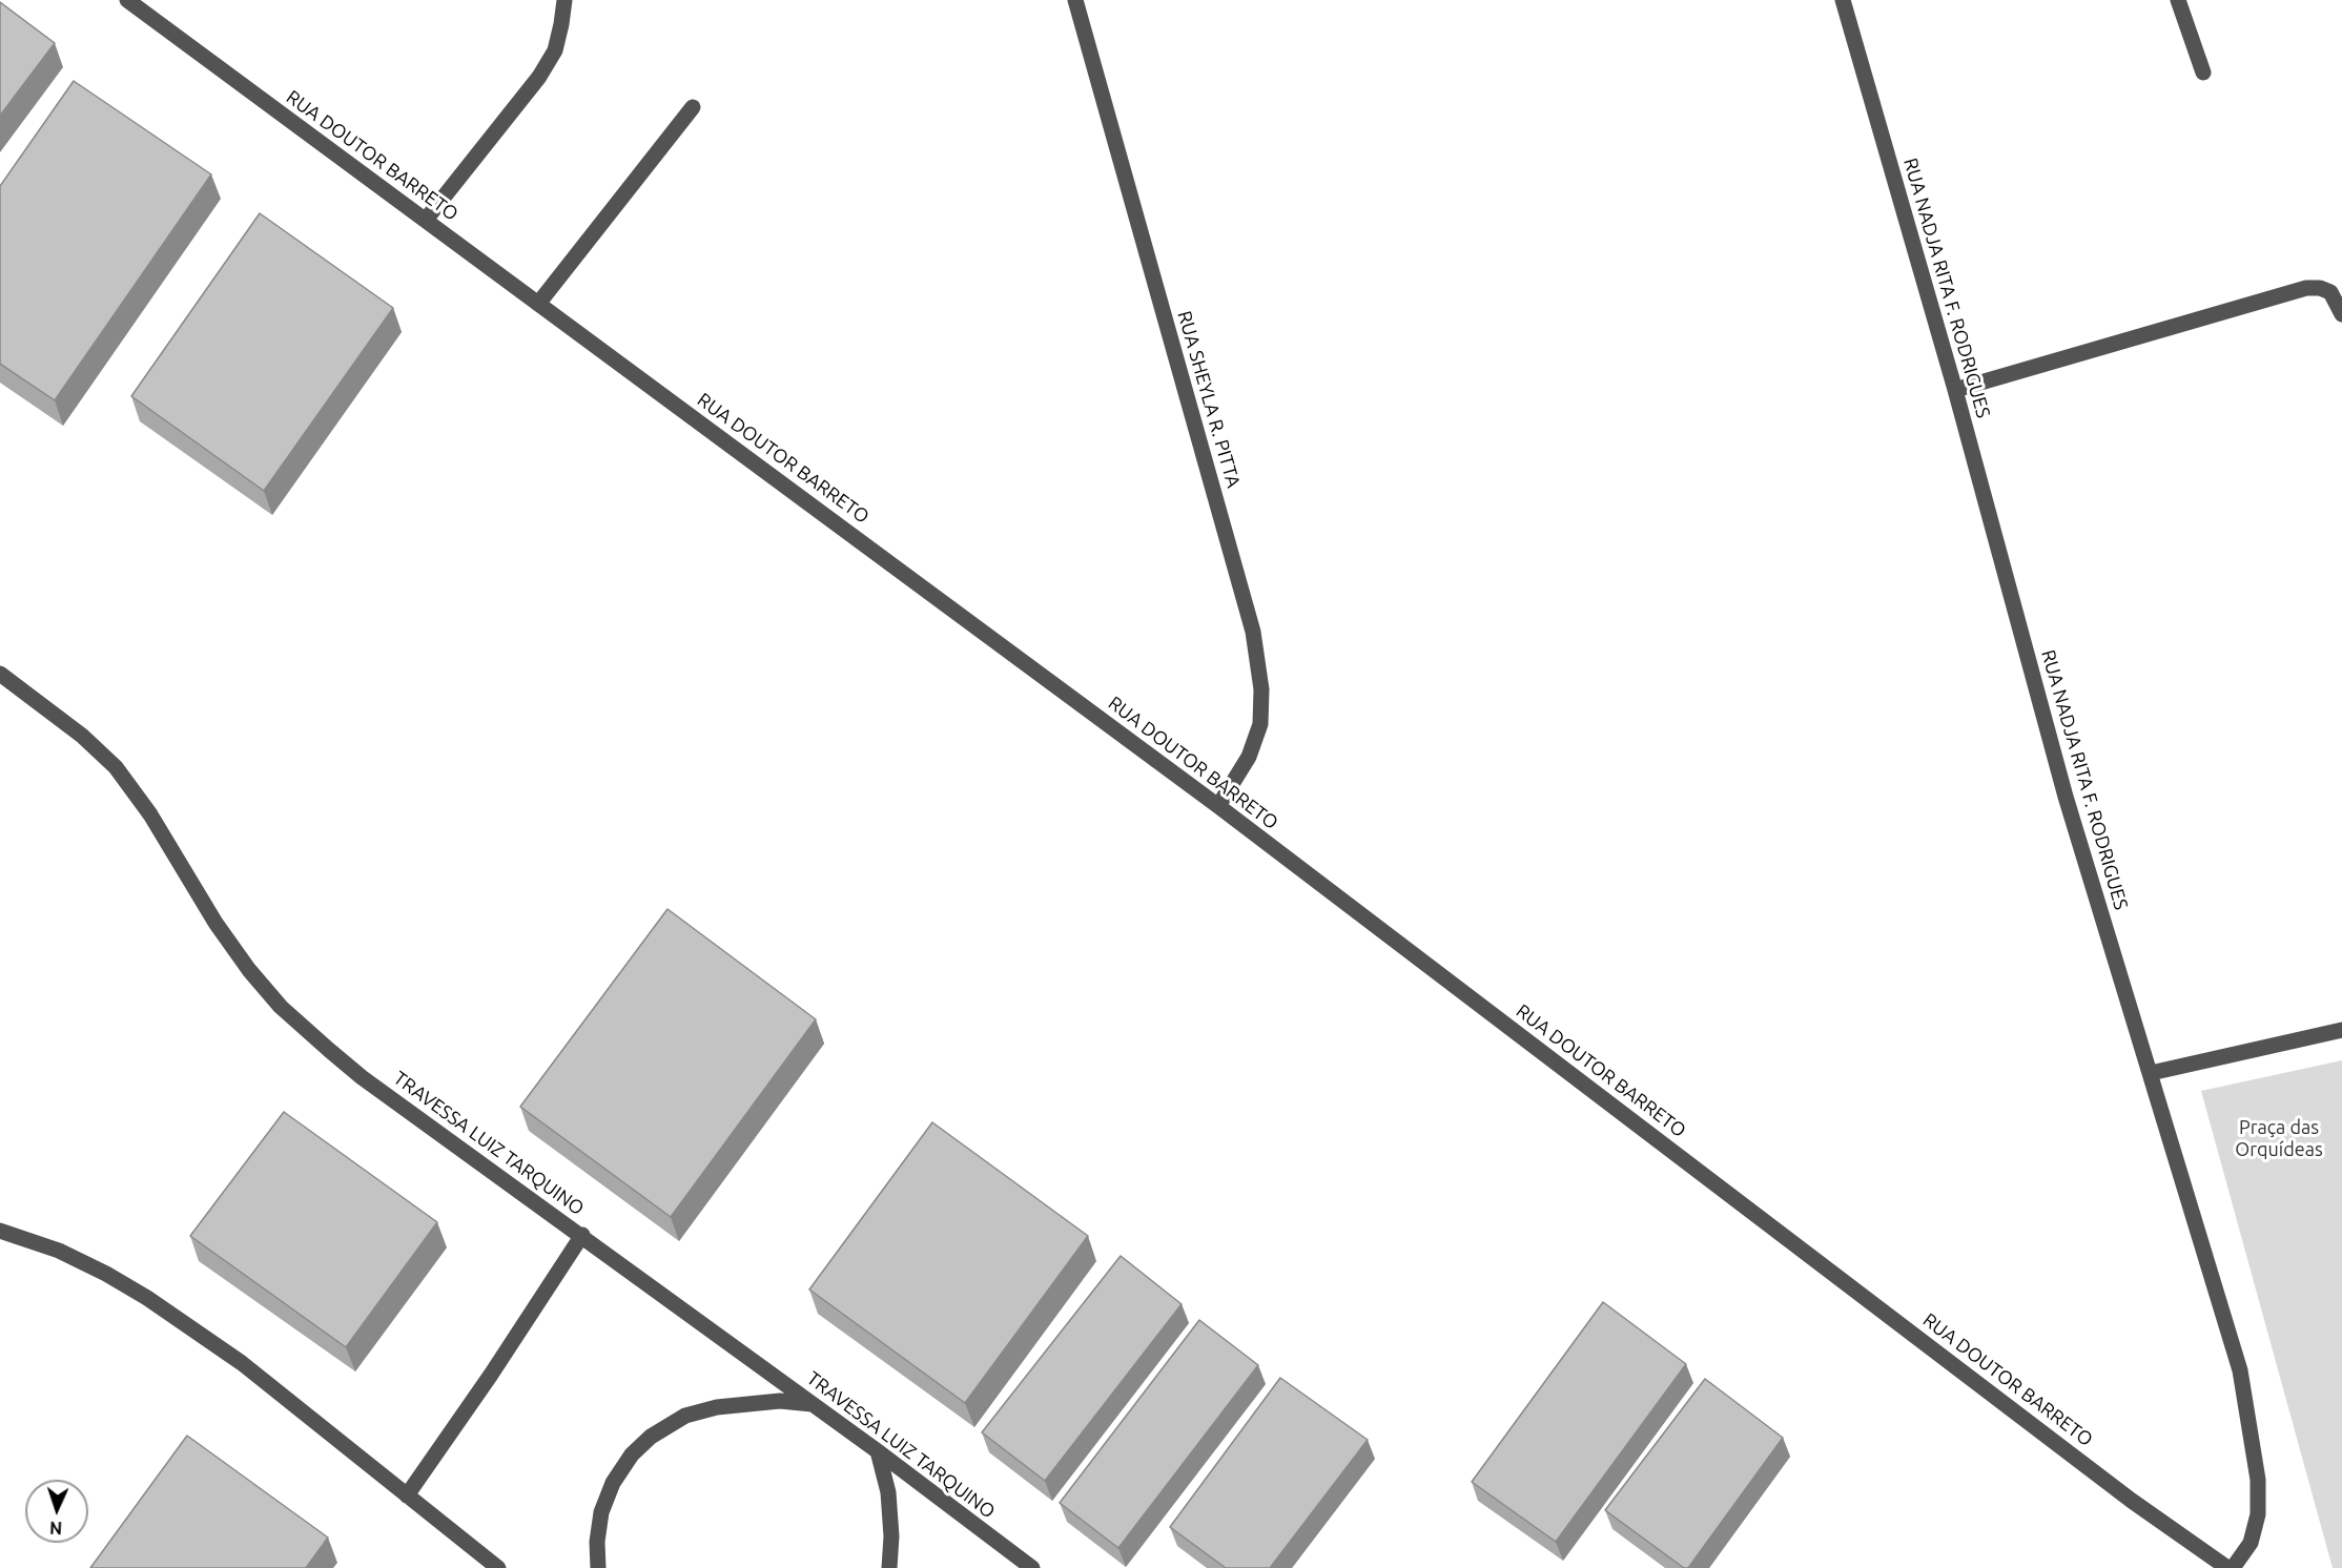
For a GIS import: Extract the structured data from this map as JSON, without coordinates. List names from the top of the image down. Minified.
{"streets":{"street":["RUA DOUTOR BARRETO","RUA NADJA RITA F. RODRIGUES","RUA SHEYLA R. PITTA","TRAVESSA LUIZ TARQUINO"]},"crossings":[["RUA DOUTOR BARRETO","RUA NADJA RITA F. RODRIGUES"],["RUA DOUTOR BARRETO","RUA SHEYLA R. PITTA"]],"parks":["Praça das Orquídeas"],"north":"bottom"}
